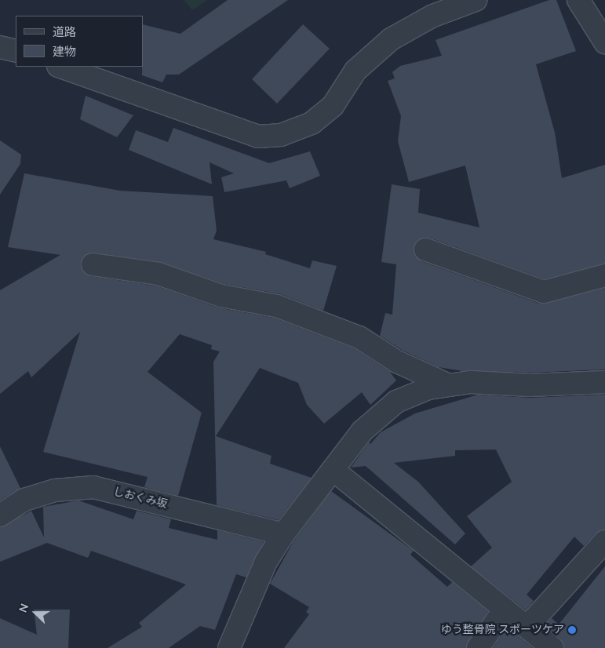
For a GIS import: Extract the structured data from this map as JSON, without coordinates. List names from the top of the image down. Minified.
{"streets":{"street":["しおくみ坂"]},"places":["ゆう整骨院 スポーツケア"],"legend":["道路","建物"],"north":"left"}
